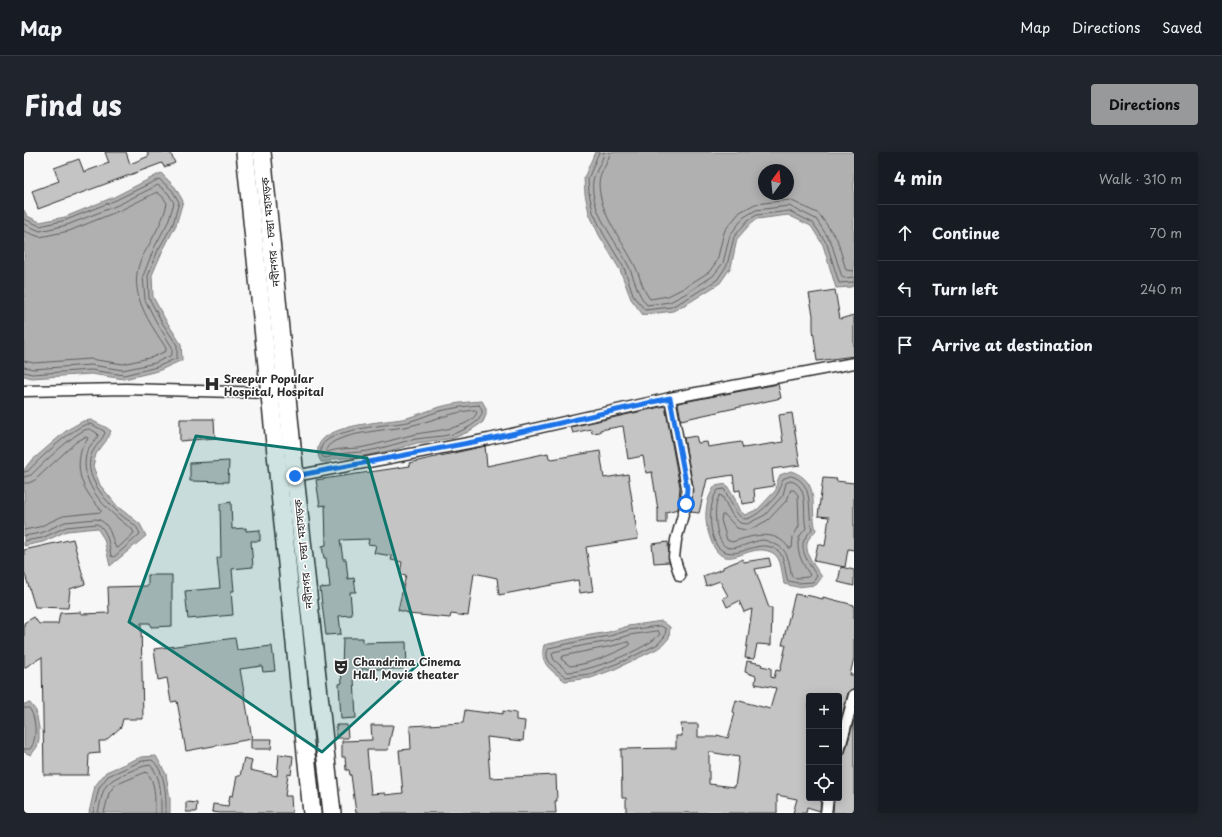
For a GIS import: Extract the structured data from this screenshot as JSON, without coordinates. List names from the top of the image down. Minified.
{"streets":{"highway":["নবীনগর - চন্দ্রা মহাসড়ক"]},"places":{"hospital":["Sreepur Popular Hospital, Hospital"],"theatre":["Chandrima Cinema Hall, Movie theater"]},"north":"top","page":{"header":"Map","nav":["Map","Directions","Saved"],"title":"Find us","buttons":"Directions","heading":["4 min","Walk · 310 m"],"list":[["Continue","70 m"],["Turn left","240 m"],"Arrive at destination"],"map_buttons":["+","−"]}}
